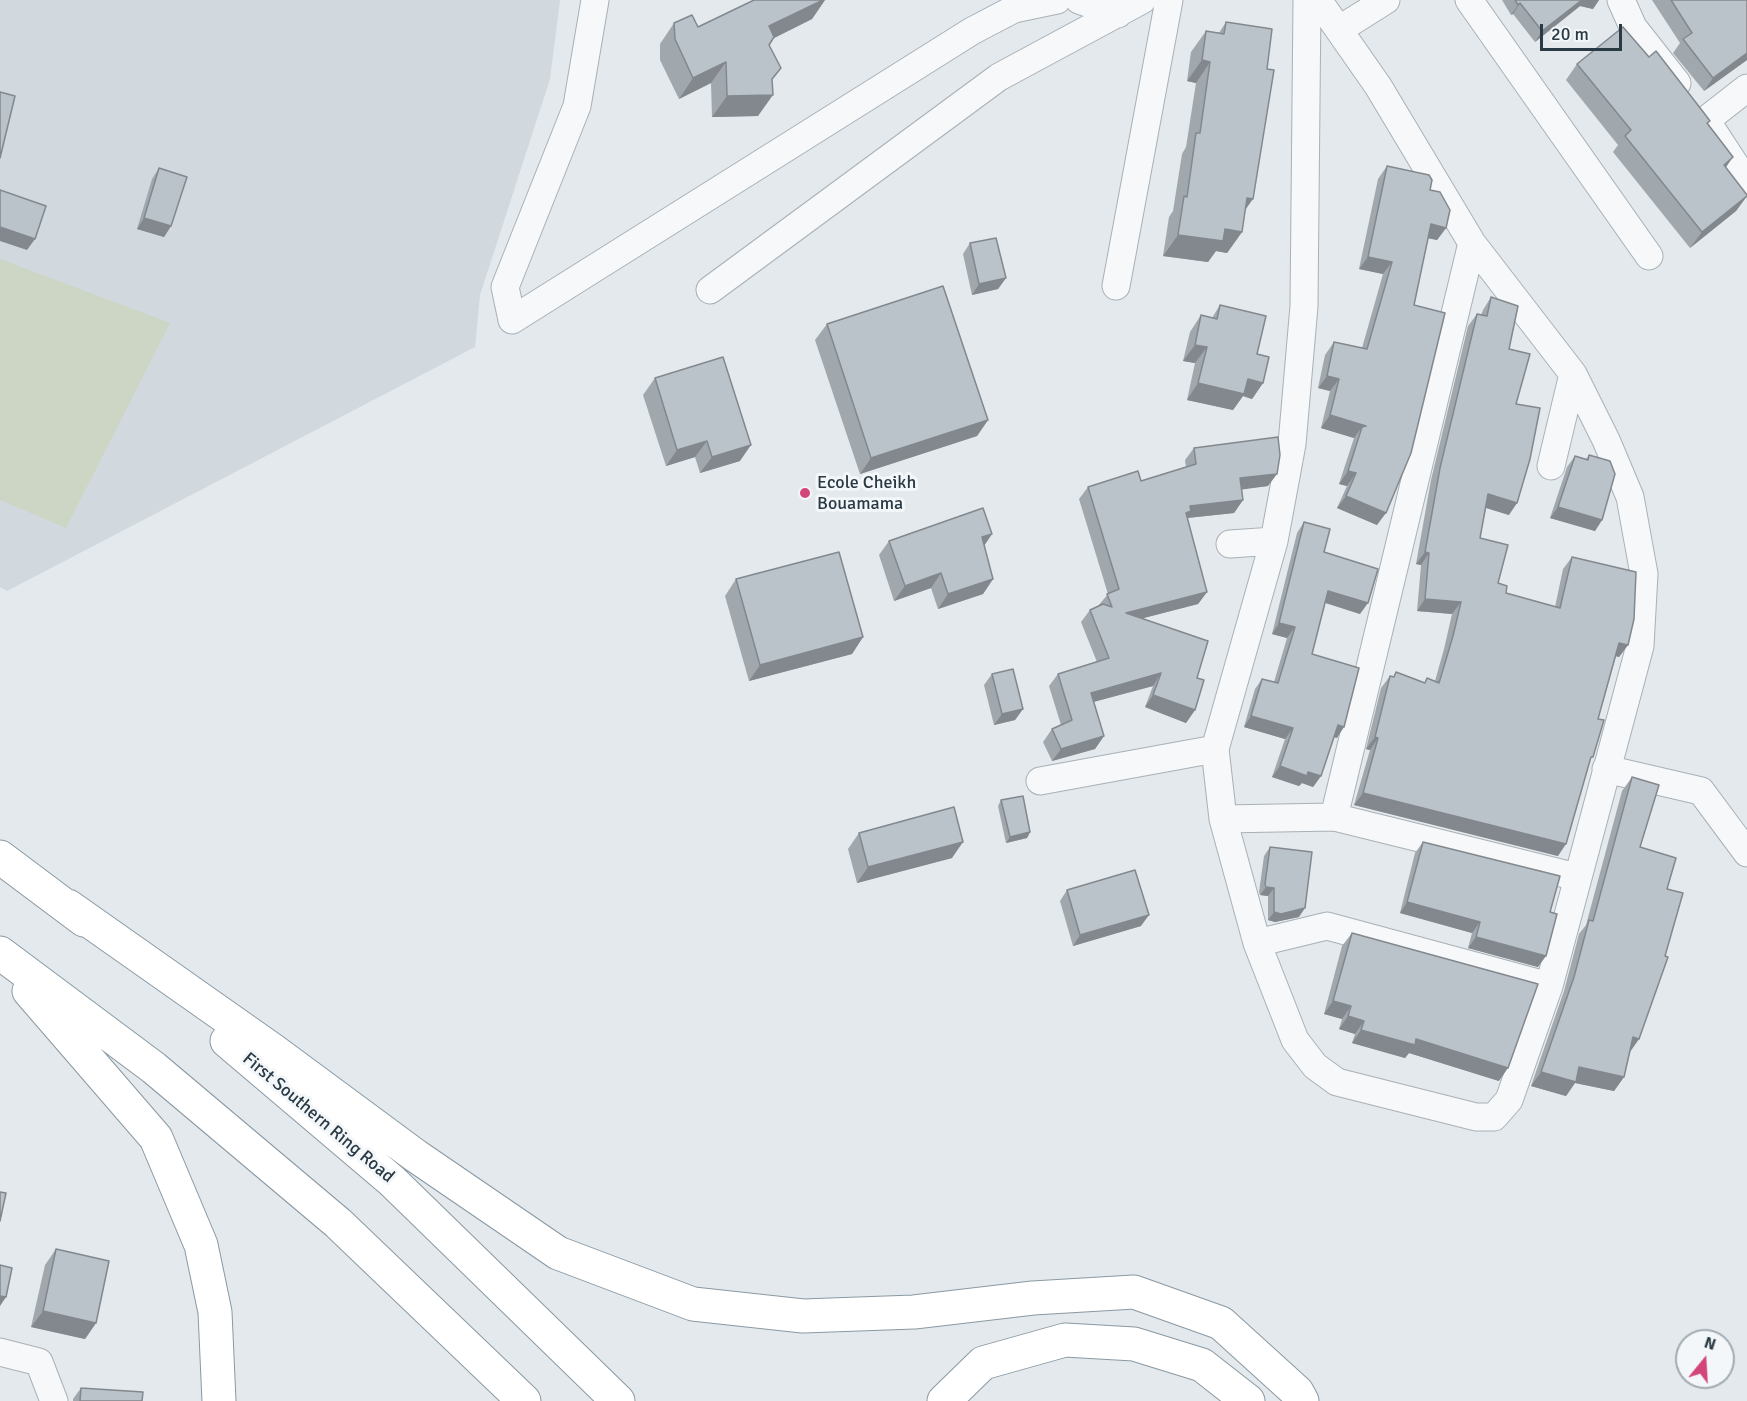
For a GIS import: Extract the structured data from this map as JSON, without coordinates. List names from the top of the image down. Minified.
{"streets":{"highway":["First Southern Ring Road"]},"places":["Ecole Cheikh Bouamama"],"scale_bar":"20 m","north":"top"}
